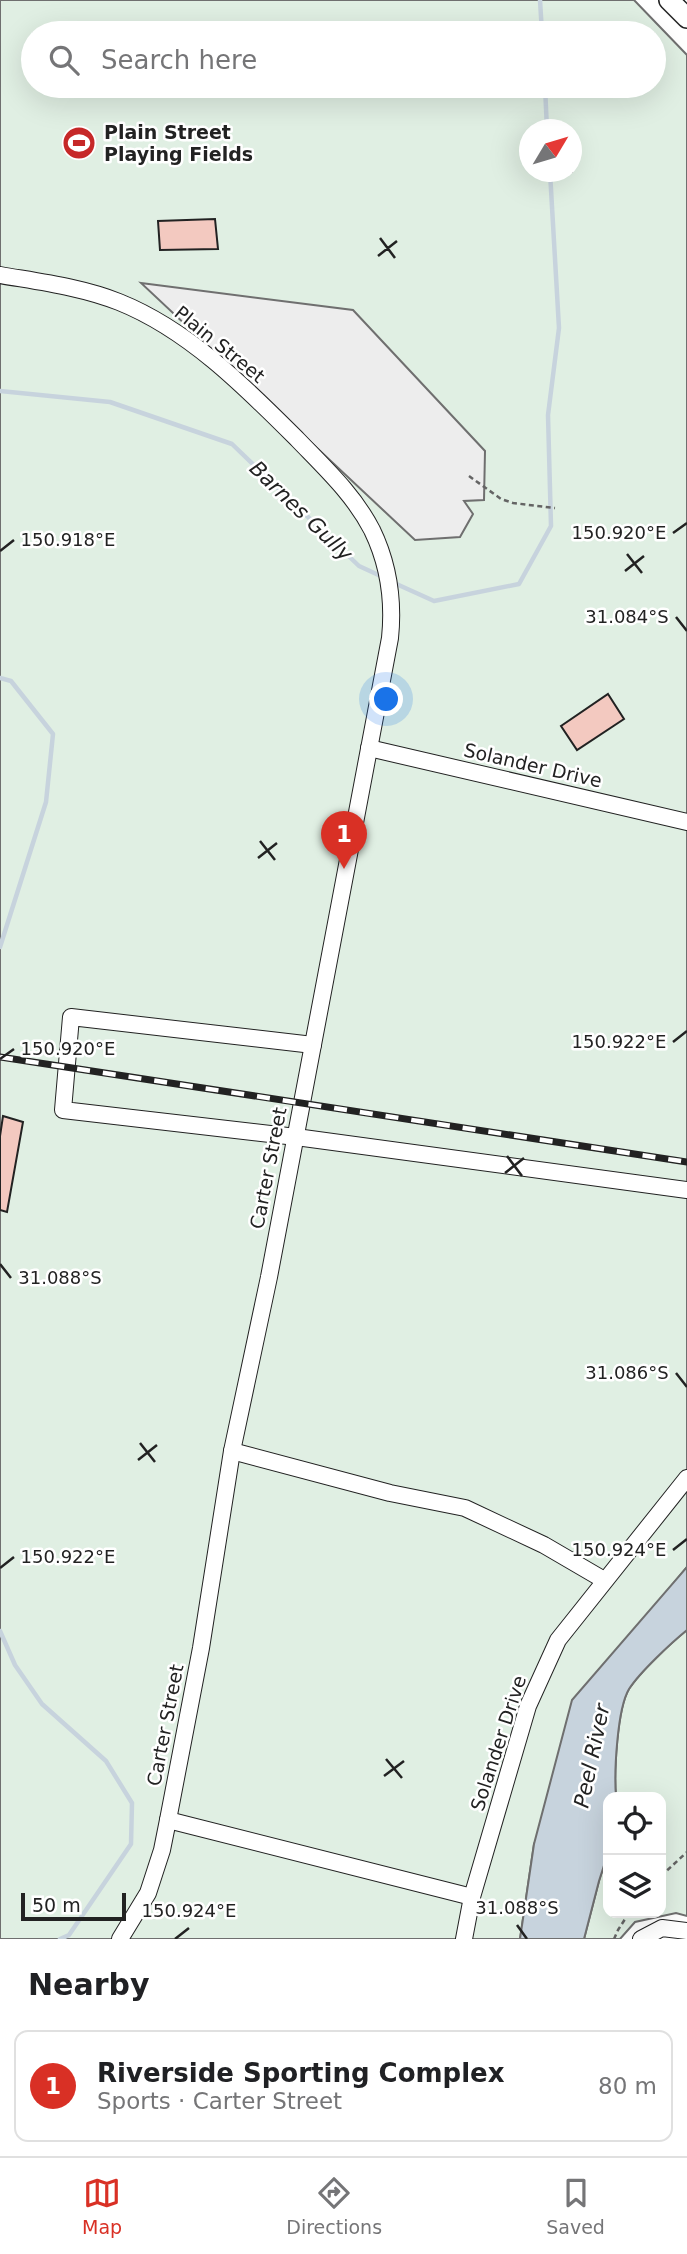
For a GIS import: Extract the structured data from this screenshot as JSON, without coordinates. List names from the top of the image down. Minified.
{"streets":{"street":["Plain Street","Solander Drive","Carter Street"]},"crossings":[["Plain Street","Carter Street"],["Solander Drive","Carter Street"]],"water":["Barnes Gully","Peel River"],"places":{"sports":["Plain Street Playing Fields"]},"scale_bar":"50 m","north":"top right","page":{"search":"Search here","pins":"1","scale":"50 m","heading":"Nearby","list":[{"mark":"1","name":"Riverside Sporting Complex","note":"Sports · Carter Street","value":"80 m"}],"nav":["Map","Directions","Saved"]},"coordinates":["150.920°E","150.918°E","31.084°S","150.922°E","31.088°S","31.086°S","150.924°E"]}
